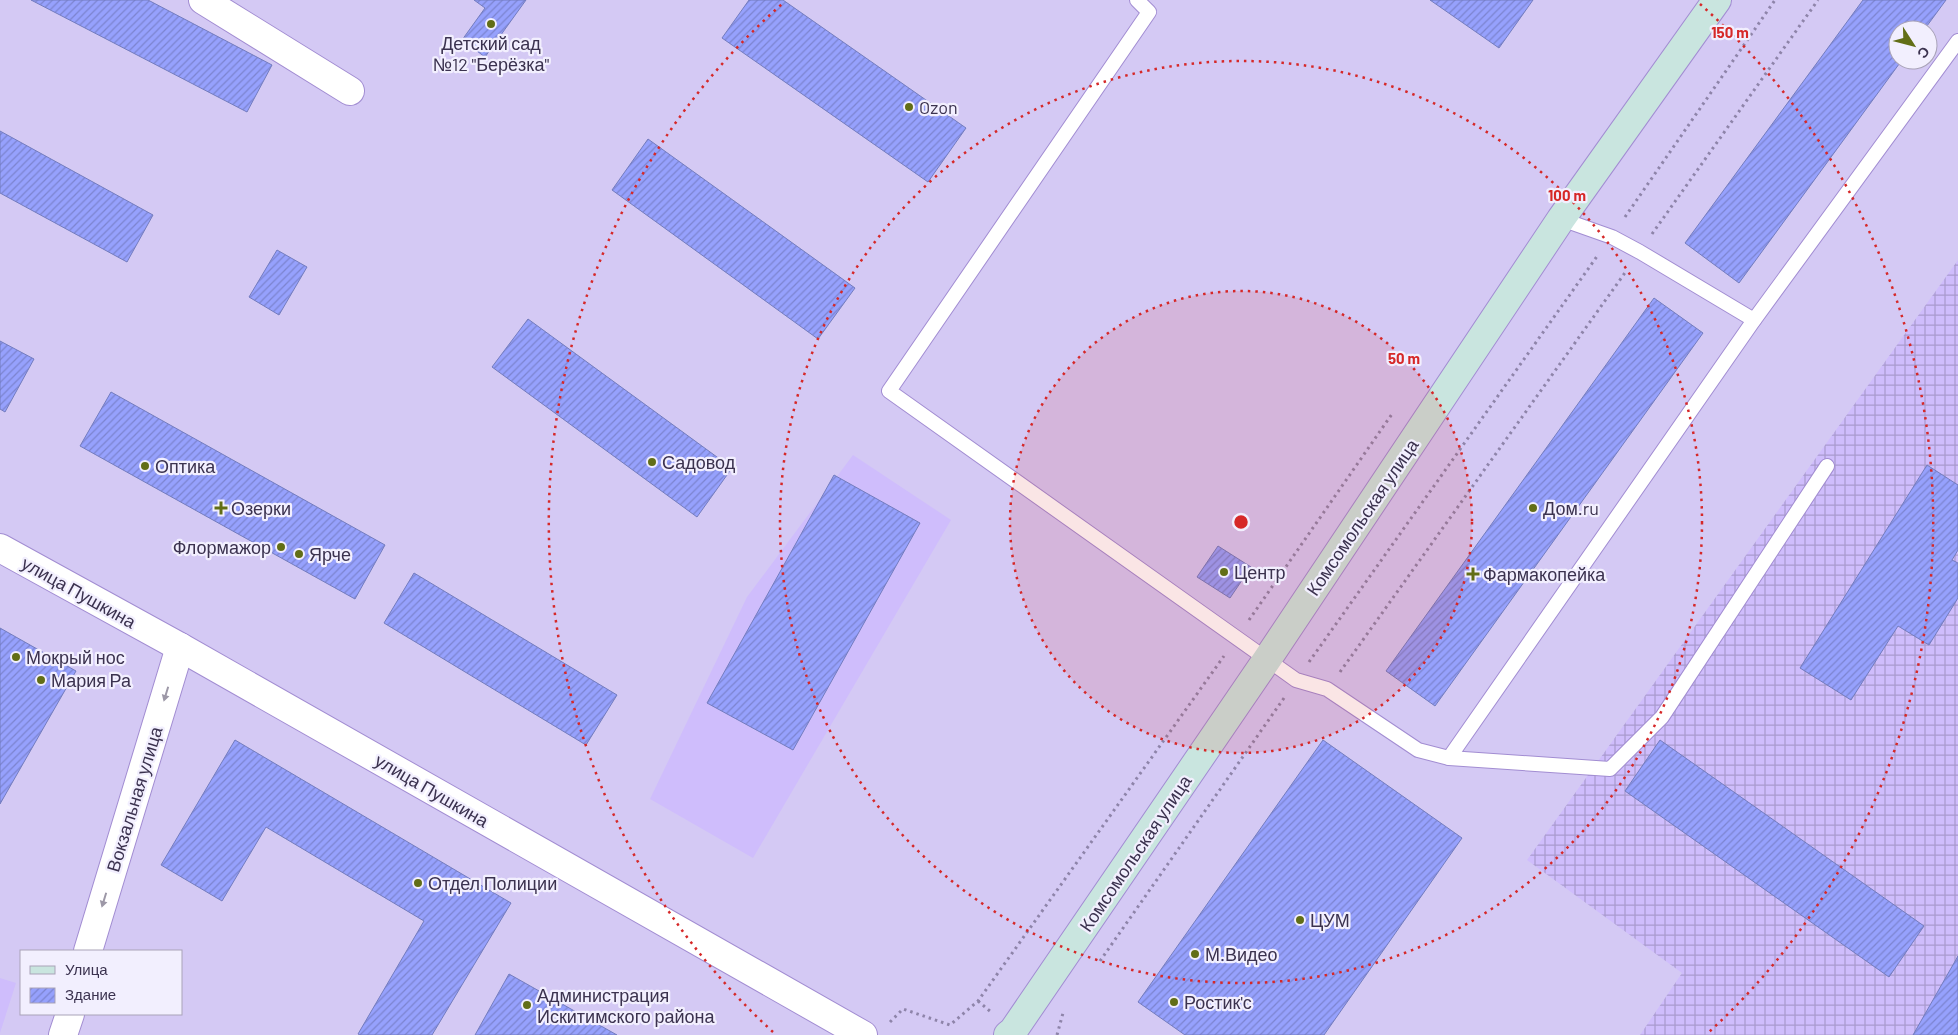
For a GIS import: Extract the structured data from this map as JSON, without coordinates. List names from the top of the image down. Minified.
{"streets":{"main road":["Комсомольская улица"],"street":["улица Пушкина","Вокзальная улица"]},"crossings":[["улица Пушкина","Вокзальная улица"]],"one_way":["Вокзальная улица"],"places":{"other":["Детский сад №12 \"Берёзка\"","Ozon","Садовод","Оптика","Дом.ru","Флормажор","Ярче","Центр","Мокрый нос","Мария Ра","Отдел Полиции","ЦУМ","М.Видео","Ростик'с","Администрация Искитимского района"],"health":["Озерки","Фармакопейка"]},"legend":["Улица","Здание"],"north":"bottom right","rings":["150 m","100 m","50 m"]}
